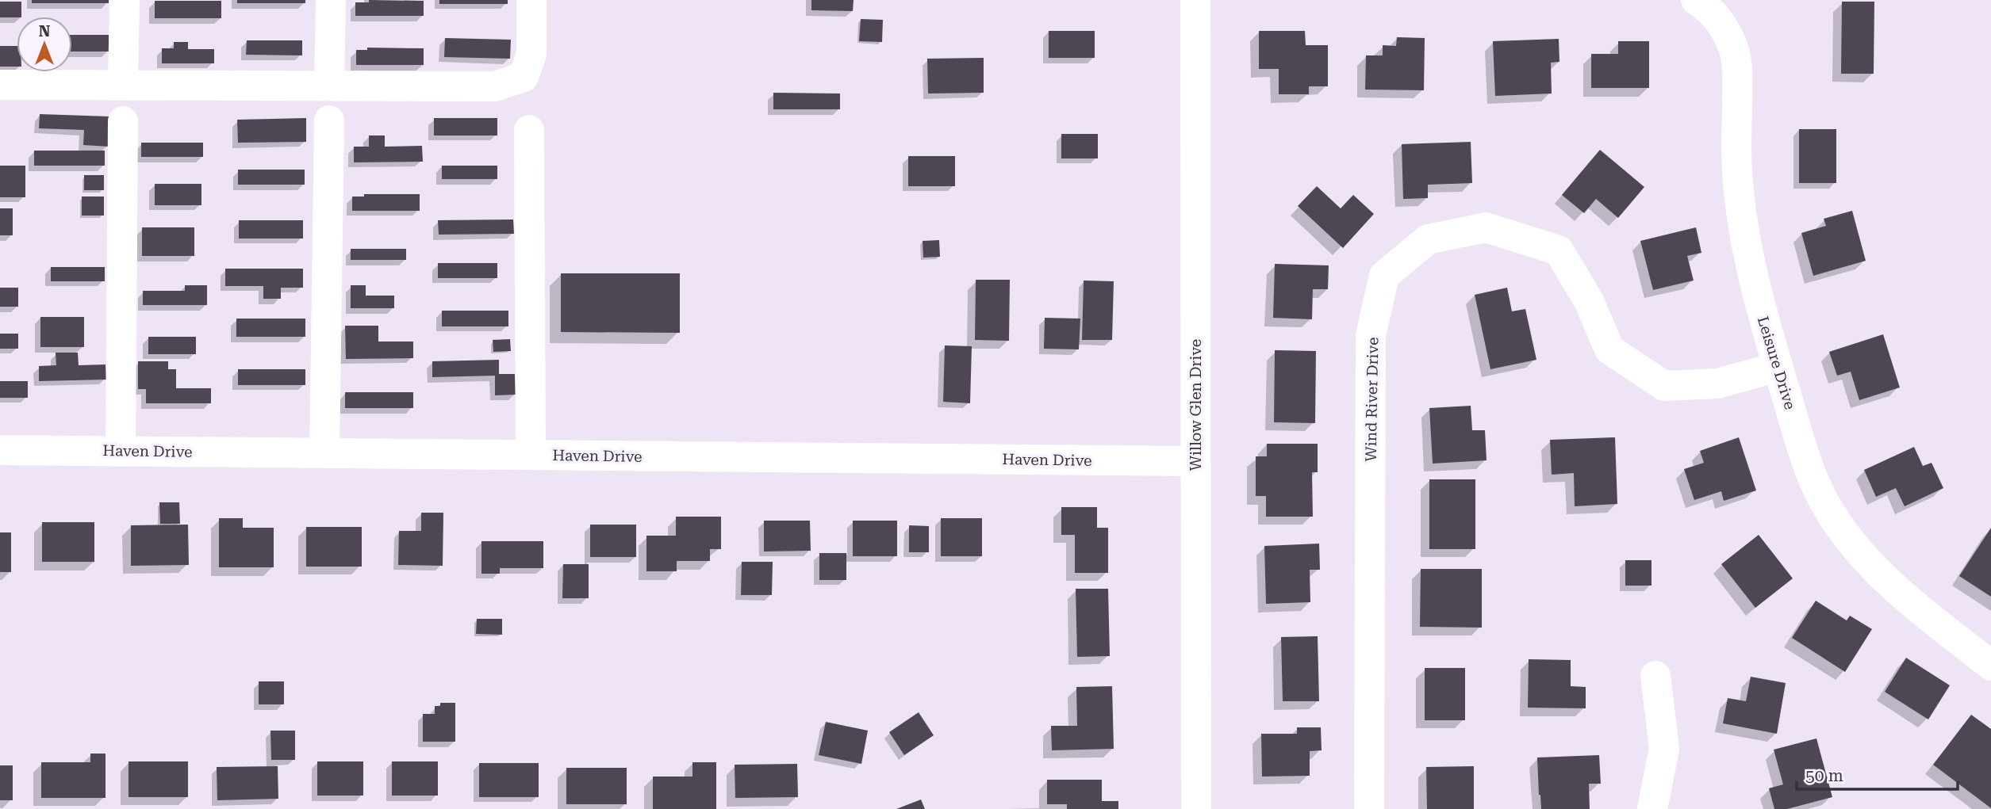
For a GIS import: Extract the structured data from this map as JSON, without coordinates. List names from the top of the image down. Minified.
{"streets":{"street":["Leisure Drive","Wind River Drive","Willow Glen Drive","Haven Drive"]},"crossings":[["Leisure Drive","Wind River Drive"],["Willow Glen Drive","Haven Drive"]],"scale_bar":"50 m","north":"top"}
